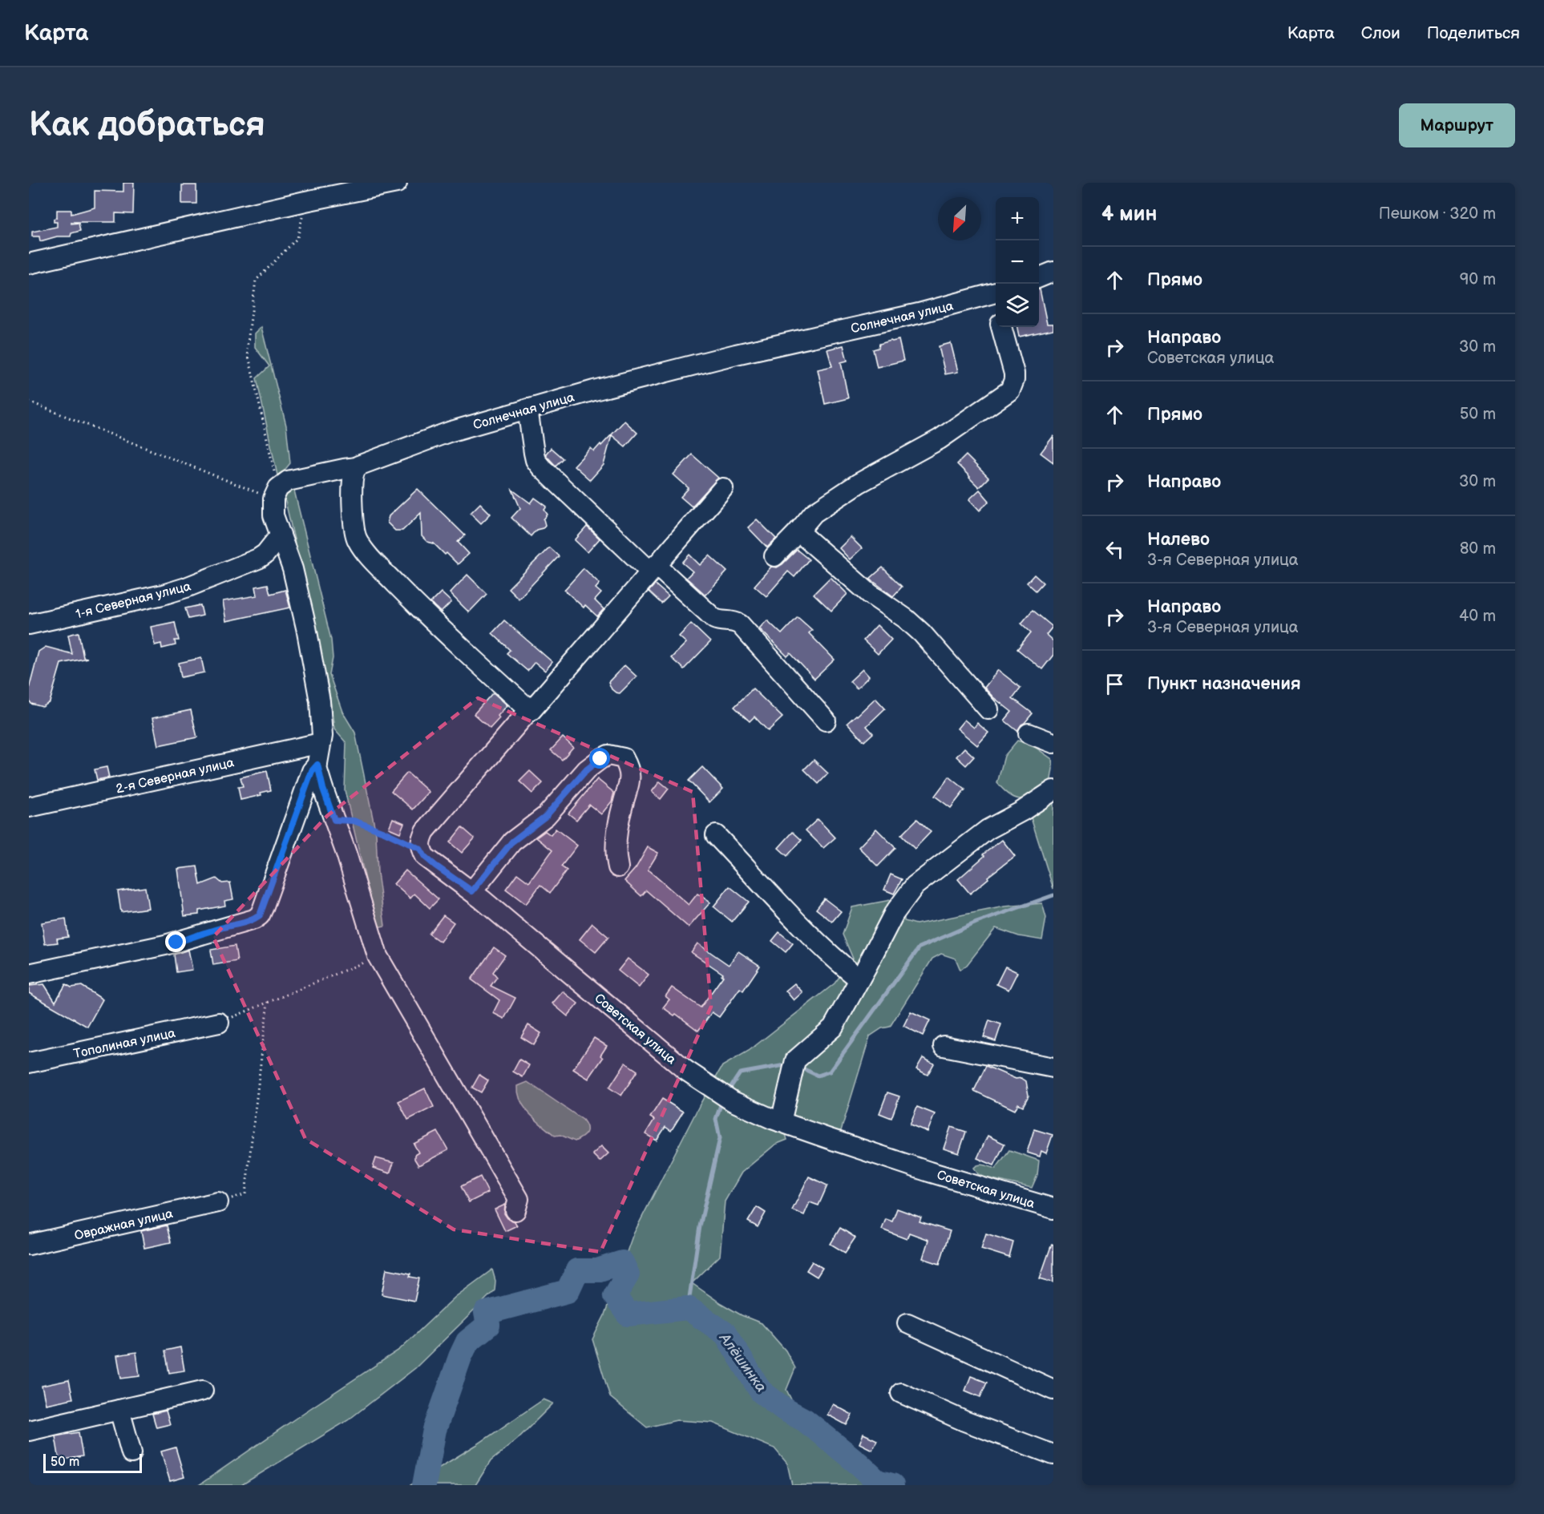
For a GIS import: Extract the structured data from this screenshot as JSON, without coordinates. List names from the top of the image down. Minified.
{"streets":{"street":["Солнечная улица","1-я Северная улица","2-я Северная улица","Советская улица","Тополиная улица","Овражная улица"]},"water":["Алёшинка"],"scale_bar":"50 m","north":"bottom left","page":{"header":"Карта","nav":["Карта","Слои","Поделиться"],"buttons":"Маршрут","title":"Как добраться","heading":["4 мин","Пешком · 320 m"],"map_buttons":["+","−"],"list":[["Прямо","90 m"],["Направо","Советская улица","30 m"],["Прямо","50 m"],["Направо","30 m"],["Налево","3-я Северная улица","80 m"],["Направо","3-я Северная улица","40 m"],"Пункт назначения"],"scale":"50 m"}}
